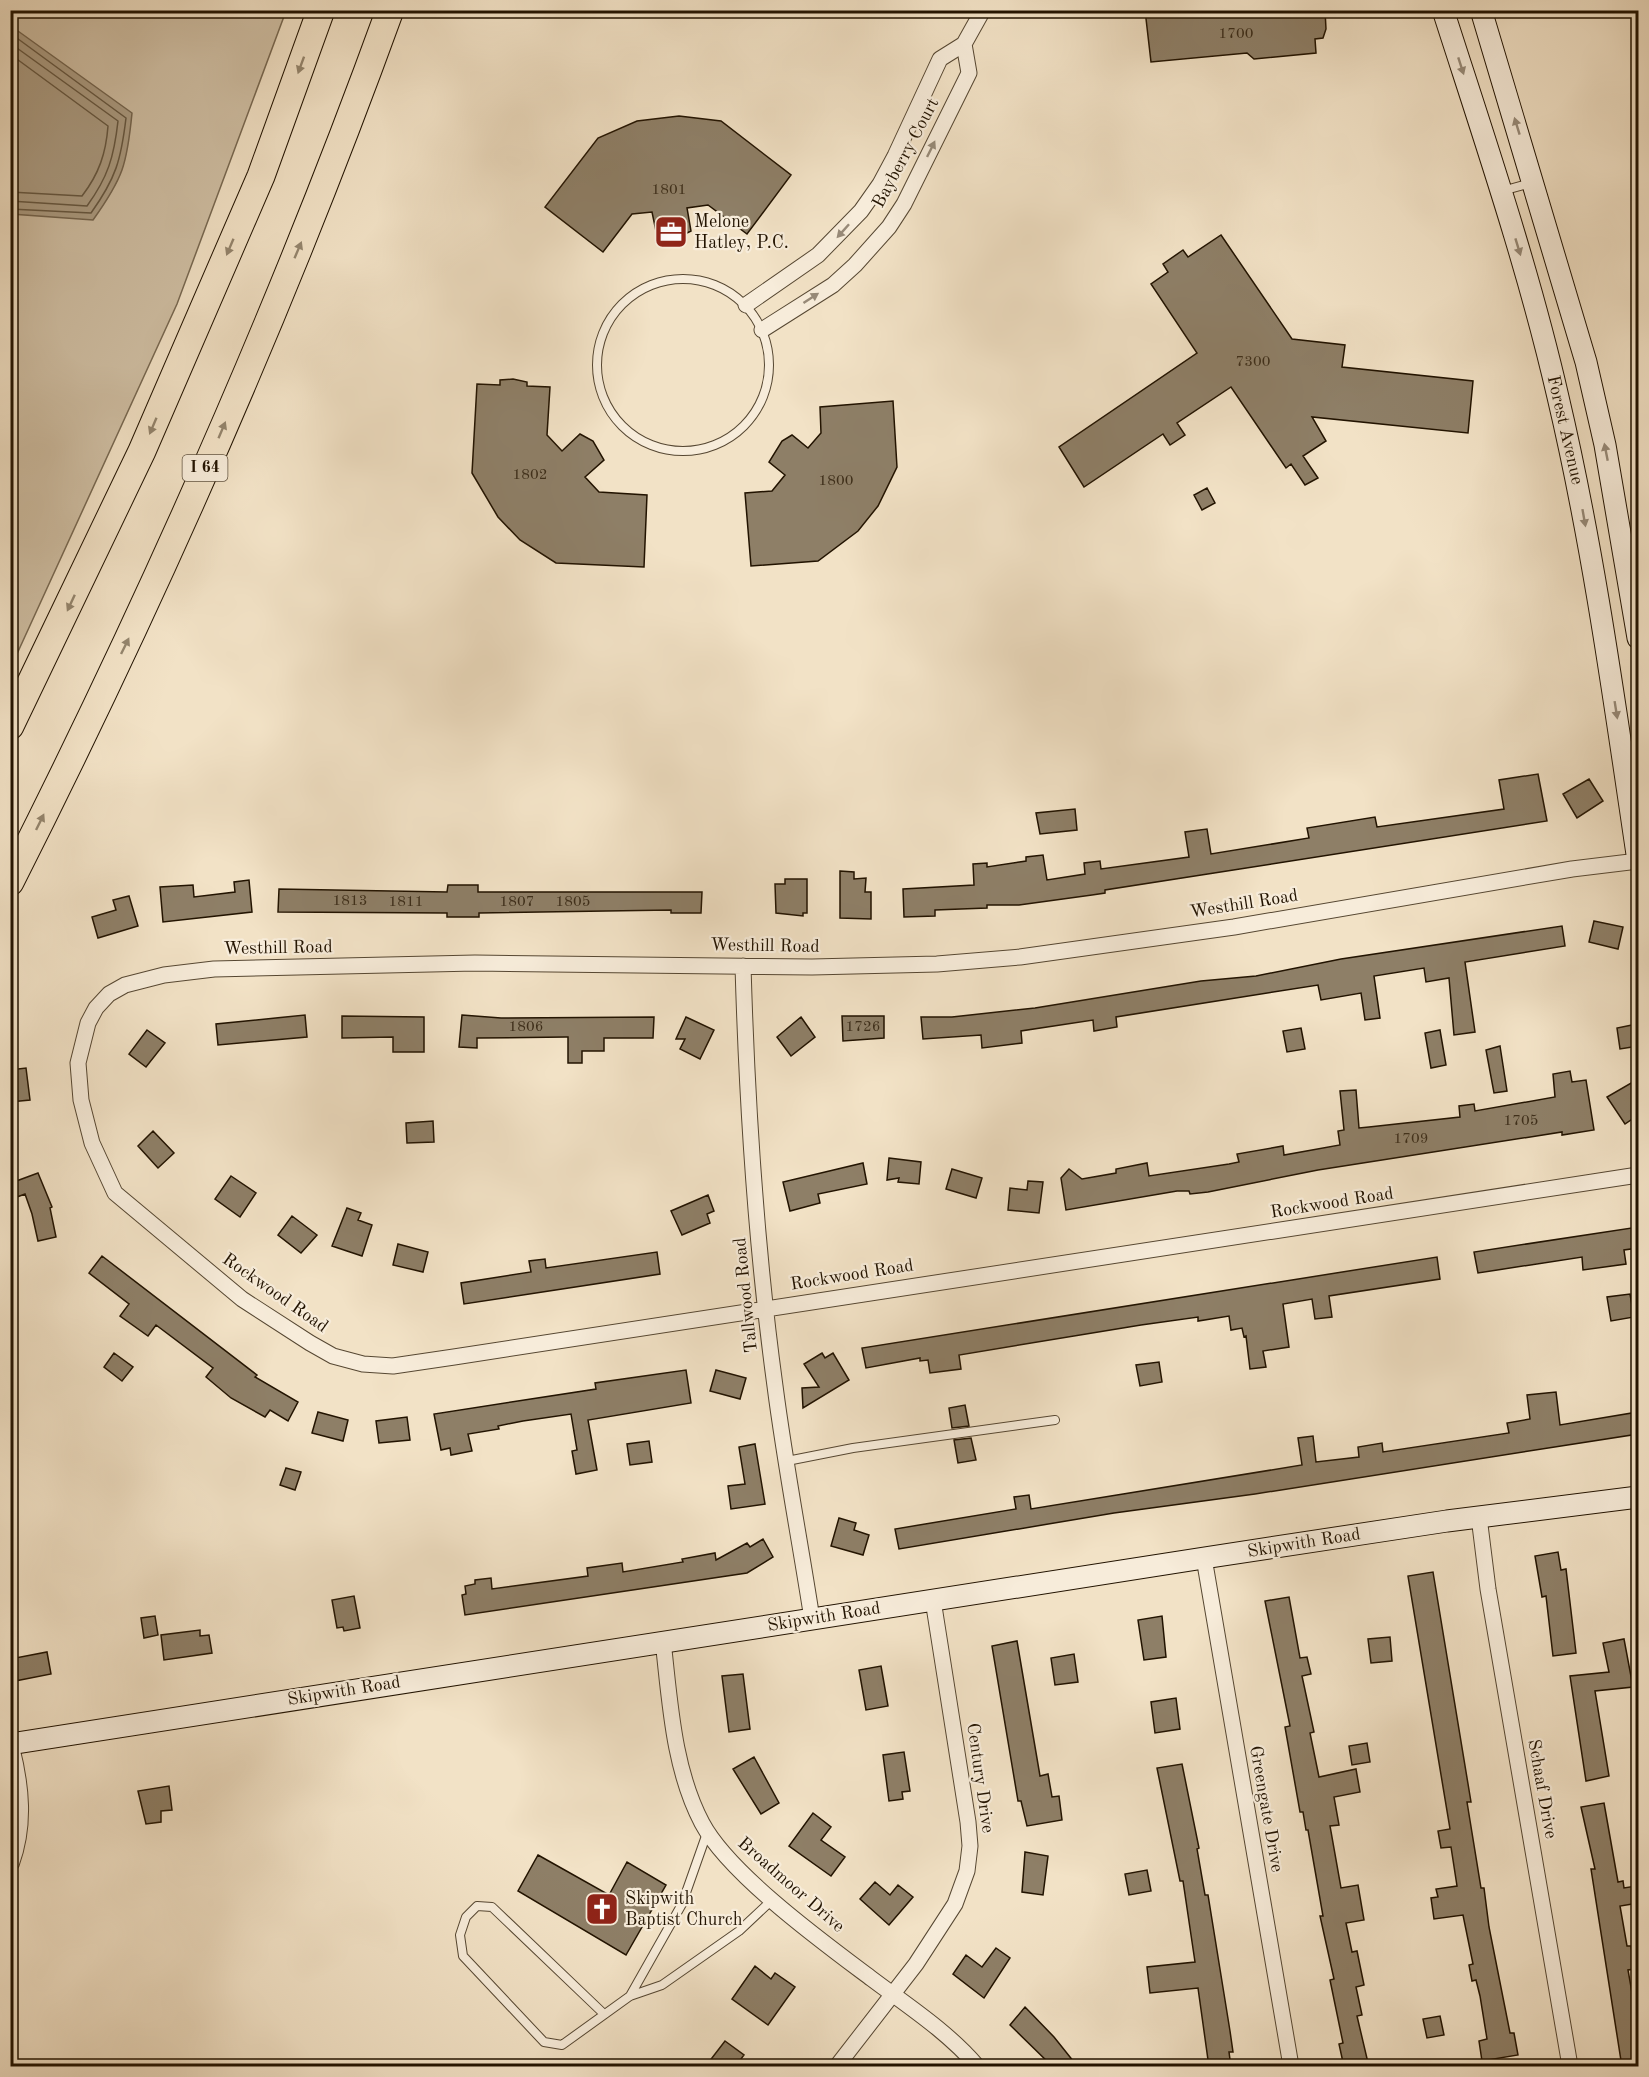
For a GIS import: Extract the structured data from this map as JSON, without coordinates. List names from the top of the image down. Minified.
{"streets":{"highway":["I 64"],"main road":["Forest Avenue","Skipwith Road"],"street":["Bayberry Court","Westhill Road","Rockwood Road","Tallwood Road","Century Drive","Schaaf Drive","Greengate Drive","Broadmoor Drive"]},"crossings":[["Forest Avenue","Westhill Road"],["Westhill Road","Rockwood Road"],["Westhill Road","Tallwood Road"],["Rockwood Road","Tallwood Road"],["Tallwood Road","Skipwith Road"],["Skipwith Road","Century Drive"],["Skipwith Road","Schaaf Drive"],["Skipwith Road","Greengate Drive"],["Skipwith Road","Broadmoor Drive"],["Century Drive","Broadmoor Drive"]],"places":{"office":["Melone Hatley, P.C."],"church":["Skipwith Baptist Church"]},"house_numbers":["1700","1801","7300","1802","1800","1813","1811","1807","1805","1806","1726","1705","1709"]}
